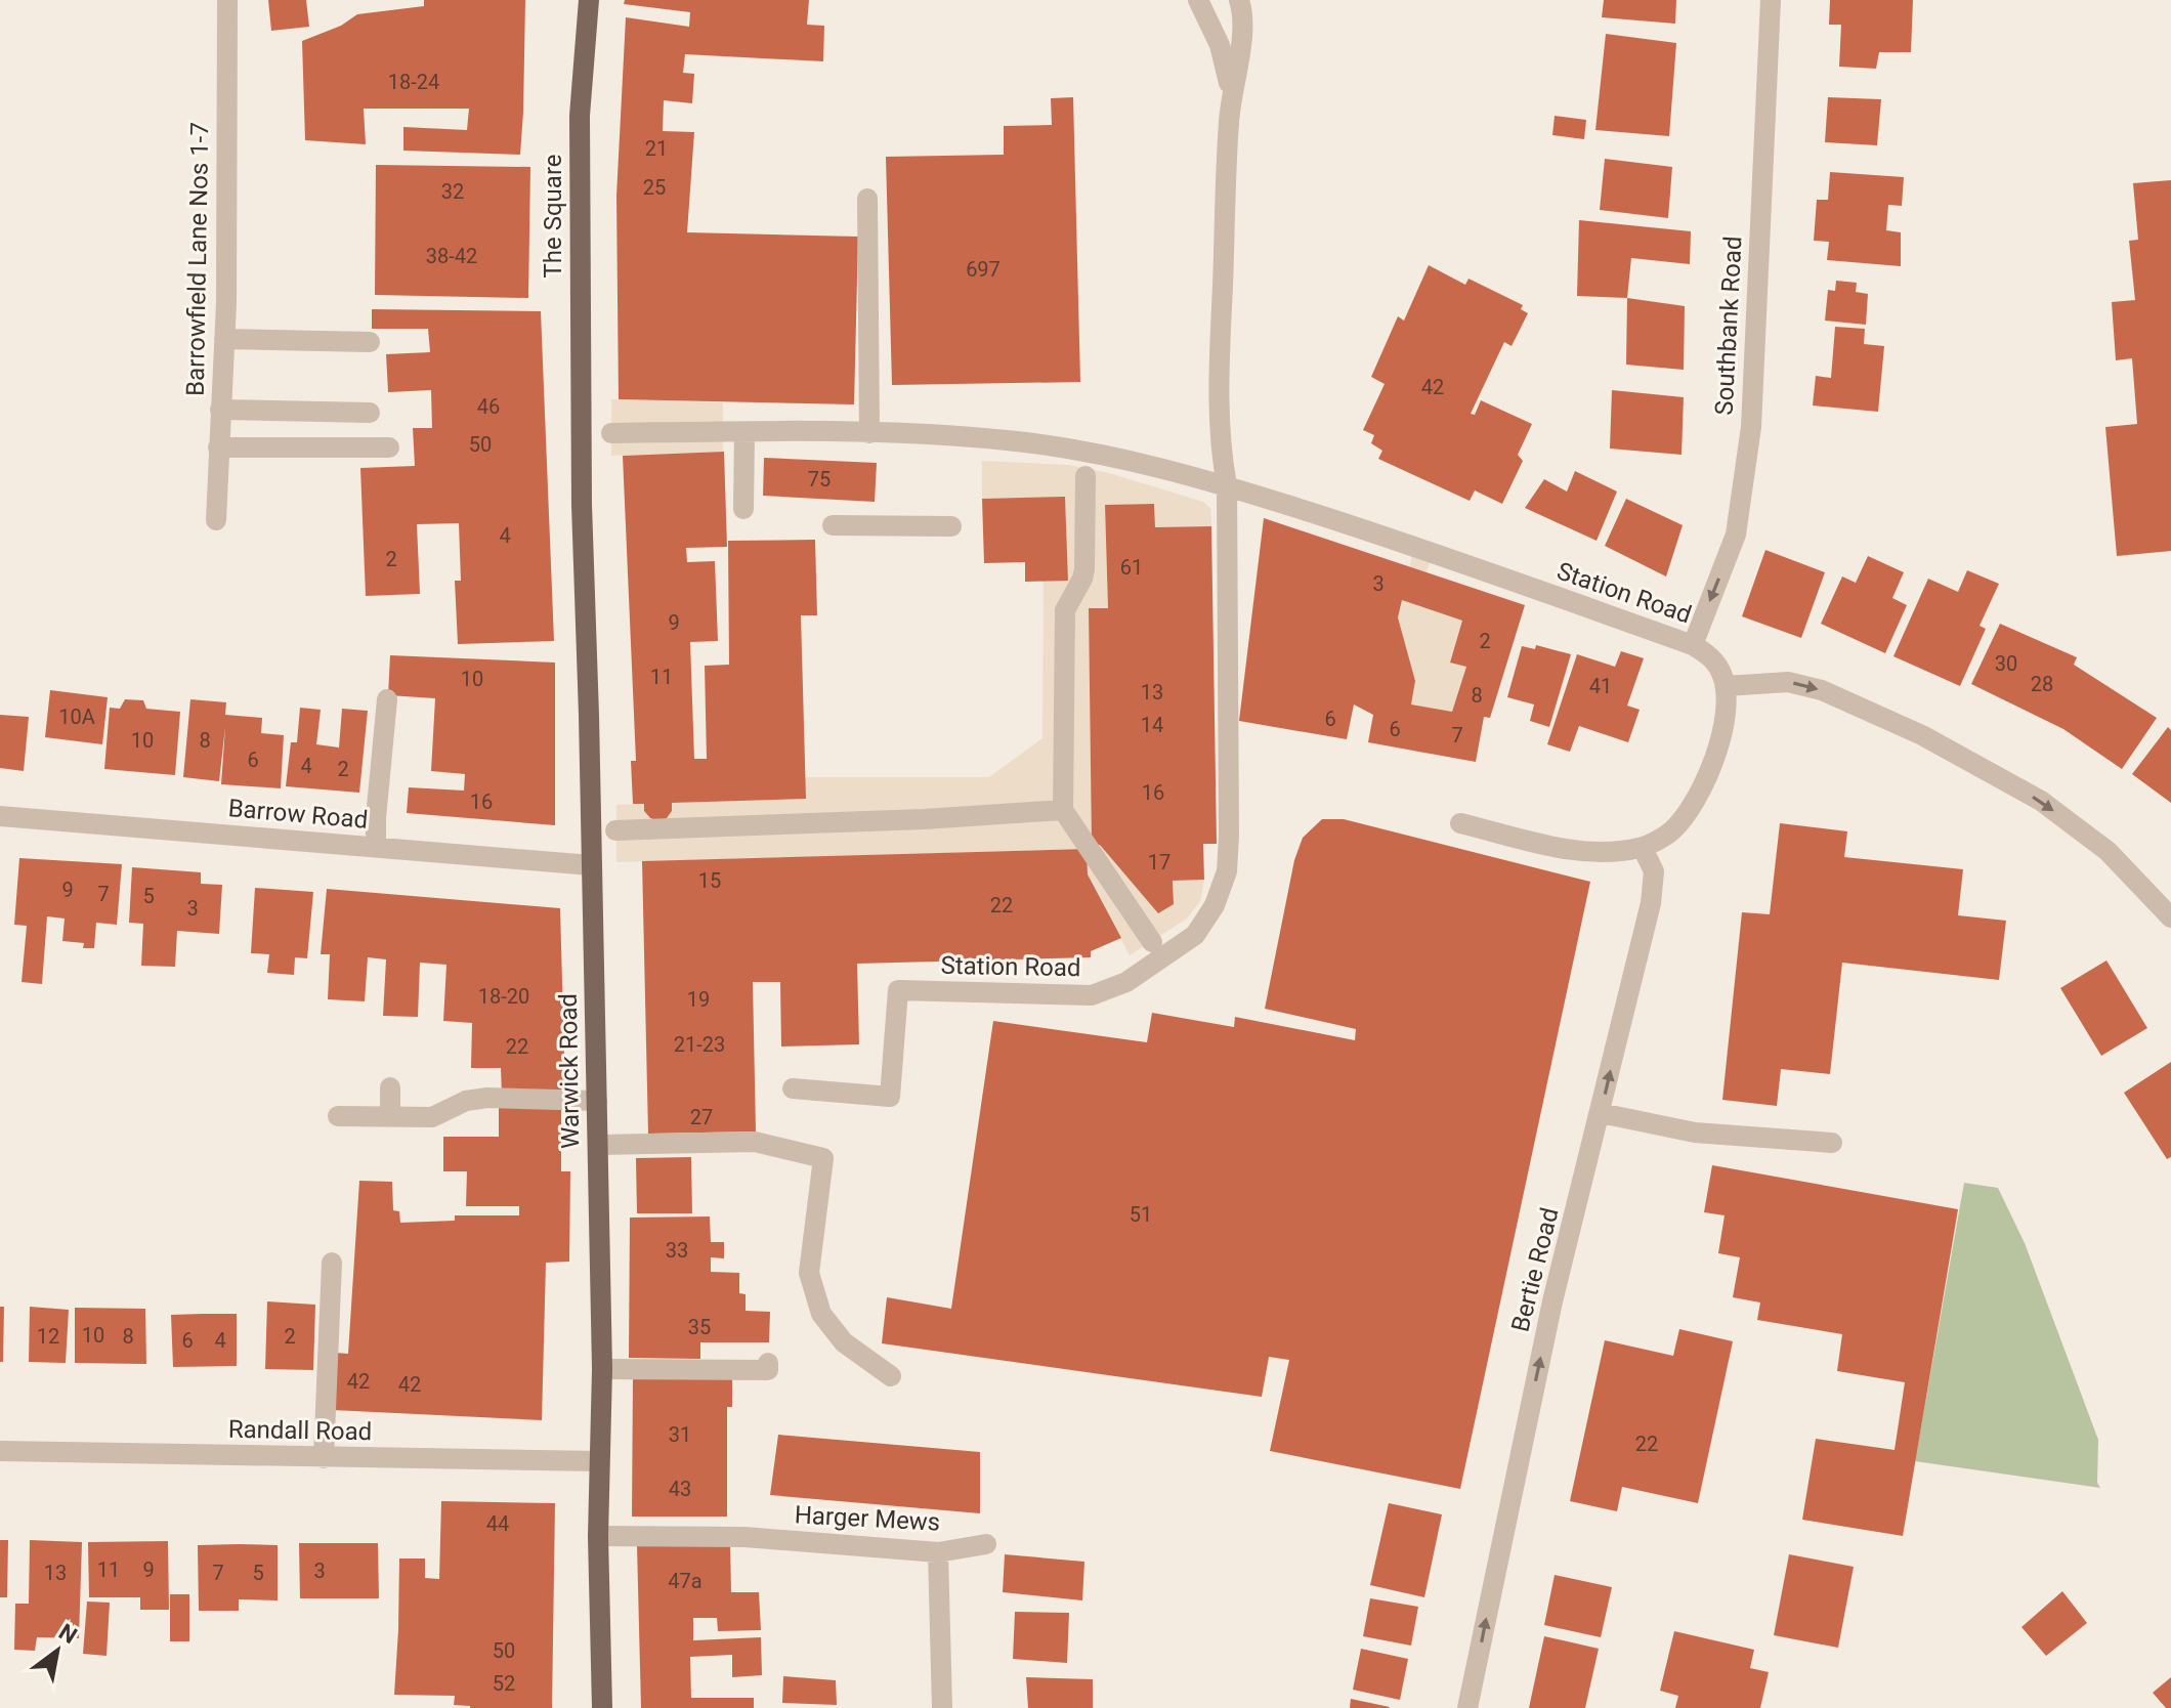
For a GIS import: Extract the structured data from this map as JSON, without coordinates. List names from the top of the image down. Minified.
{"streets":{"main road":["The Square","Warwick Road"],"street":["Barrowfield Lane Nos 1-7","Southbank Road","Station Road","Barrow Road","Bertie Road","Randall Road","Harger Mews"]},"crossings":[["The Square","Warwick Road"],["Southbank Road","Station Road"],["Barrow Road","Warwick Road"],["Warwick Road","Randall Road"],["Warwick Road","Harger Mews"]],"one_way":["Southbank Road","Bertie Road"],"house_numbers":["18-24","21","25","32","38-42","697","42","46","50","75","4","2","61","3","9","2","30","11","10","28","41","13","8","10A","6","14","6","7","10","8","6","4","2","16","16","17","15","9","7","5","22","3","18-20","19","21-23","22","27","51","33","35","10","12","8","2","6","4","42","42","31","22","43","44","11","9","3","13","7","5","47a","50","52"],"north":"top right"}
